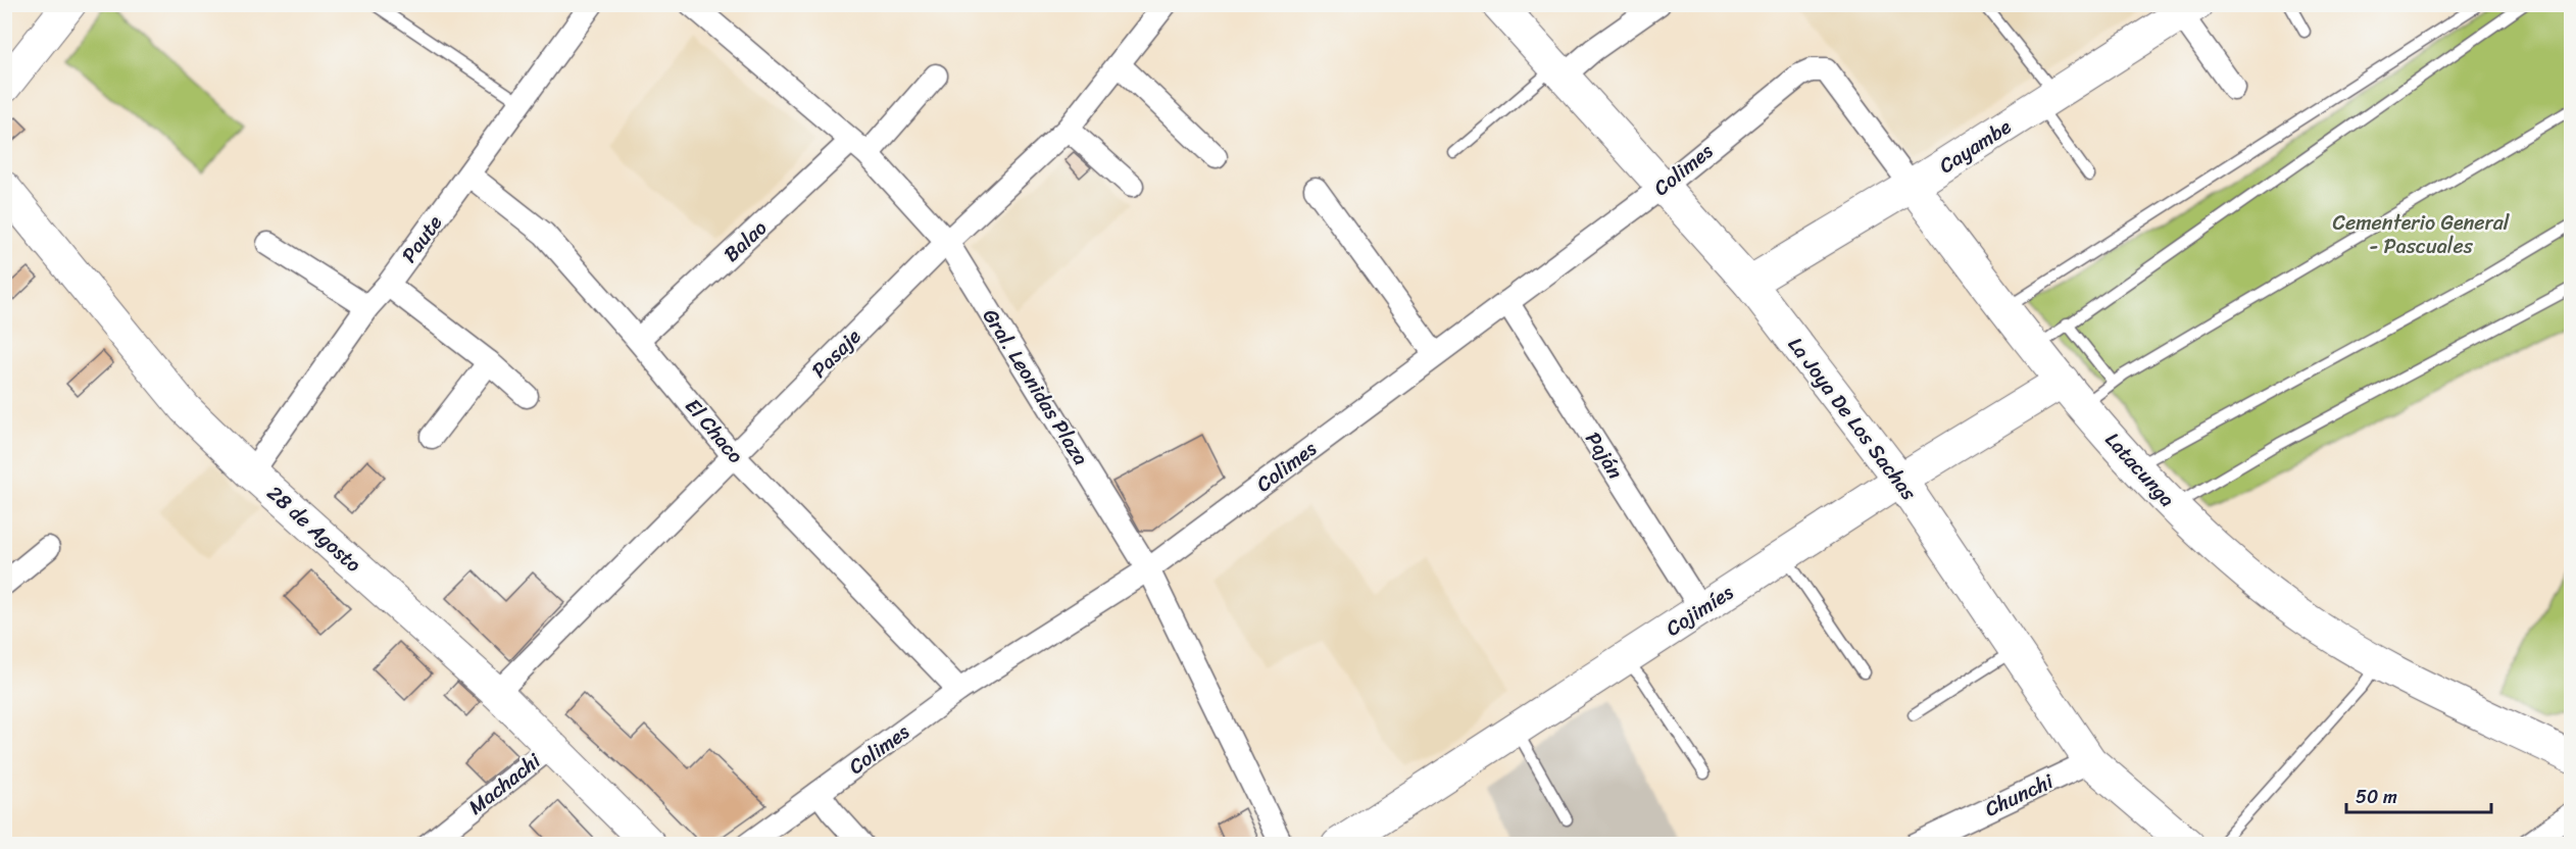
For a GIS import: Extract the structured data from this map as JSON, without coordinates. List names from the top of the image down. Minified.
{"streets":{"street":["Cayambe","Colimes","Paute","Balao","Pasaje","Gral. Leonidas Plaza","La Joya De Los Sachas","El Chaco","Paján","Latacunga","28 de Agosto","Cojimíes","Machachi","Chunchi"]},"crossings":[["Cayambe","La Joya De Los Sachas"],["Cayambe","Latacunga"],["Colimes","Gral. Leonidas Plaza"],["Colimes","La Joya De Los Sachas"],["Colimes","El Chaco"],["Colimes","Paján"],["Colimes","Latacunga"],["Paute","El Chaco"],["Paute","28 de Agosto"],["Balao","Gral. Leonidas Plaza"],["Balao","El Chaco"],["Pasaje","Gral. Leonidas Plaza"],["Pasaje","El Chaco"],["Pasaje","28 de Agosto"],["La Joya De Los Sachas","Cojimíes"],["La Joya De Los Sachas","Chunchi"],["Paján","Cojimíes"],["Latacunga","Cojimíes"],["28 de Agosto","Machachi"]],"parks":["Cementerio General - Pascuales"],"scale_bar":"50 m"}
